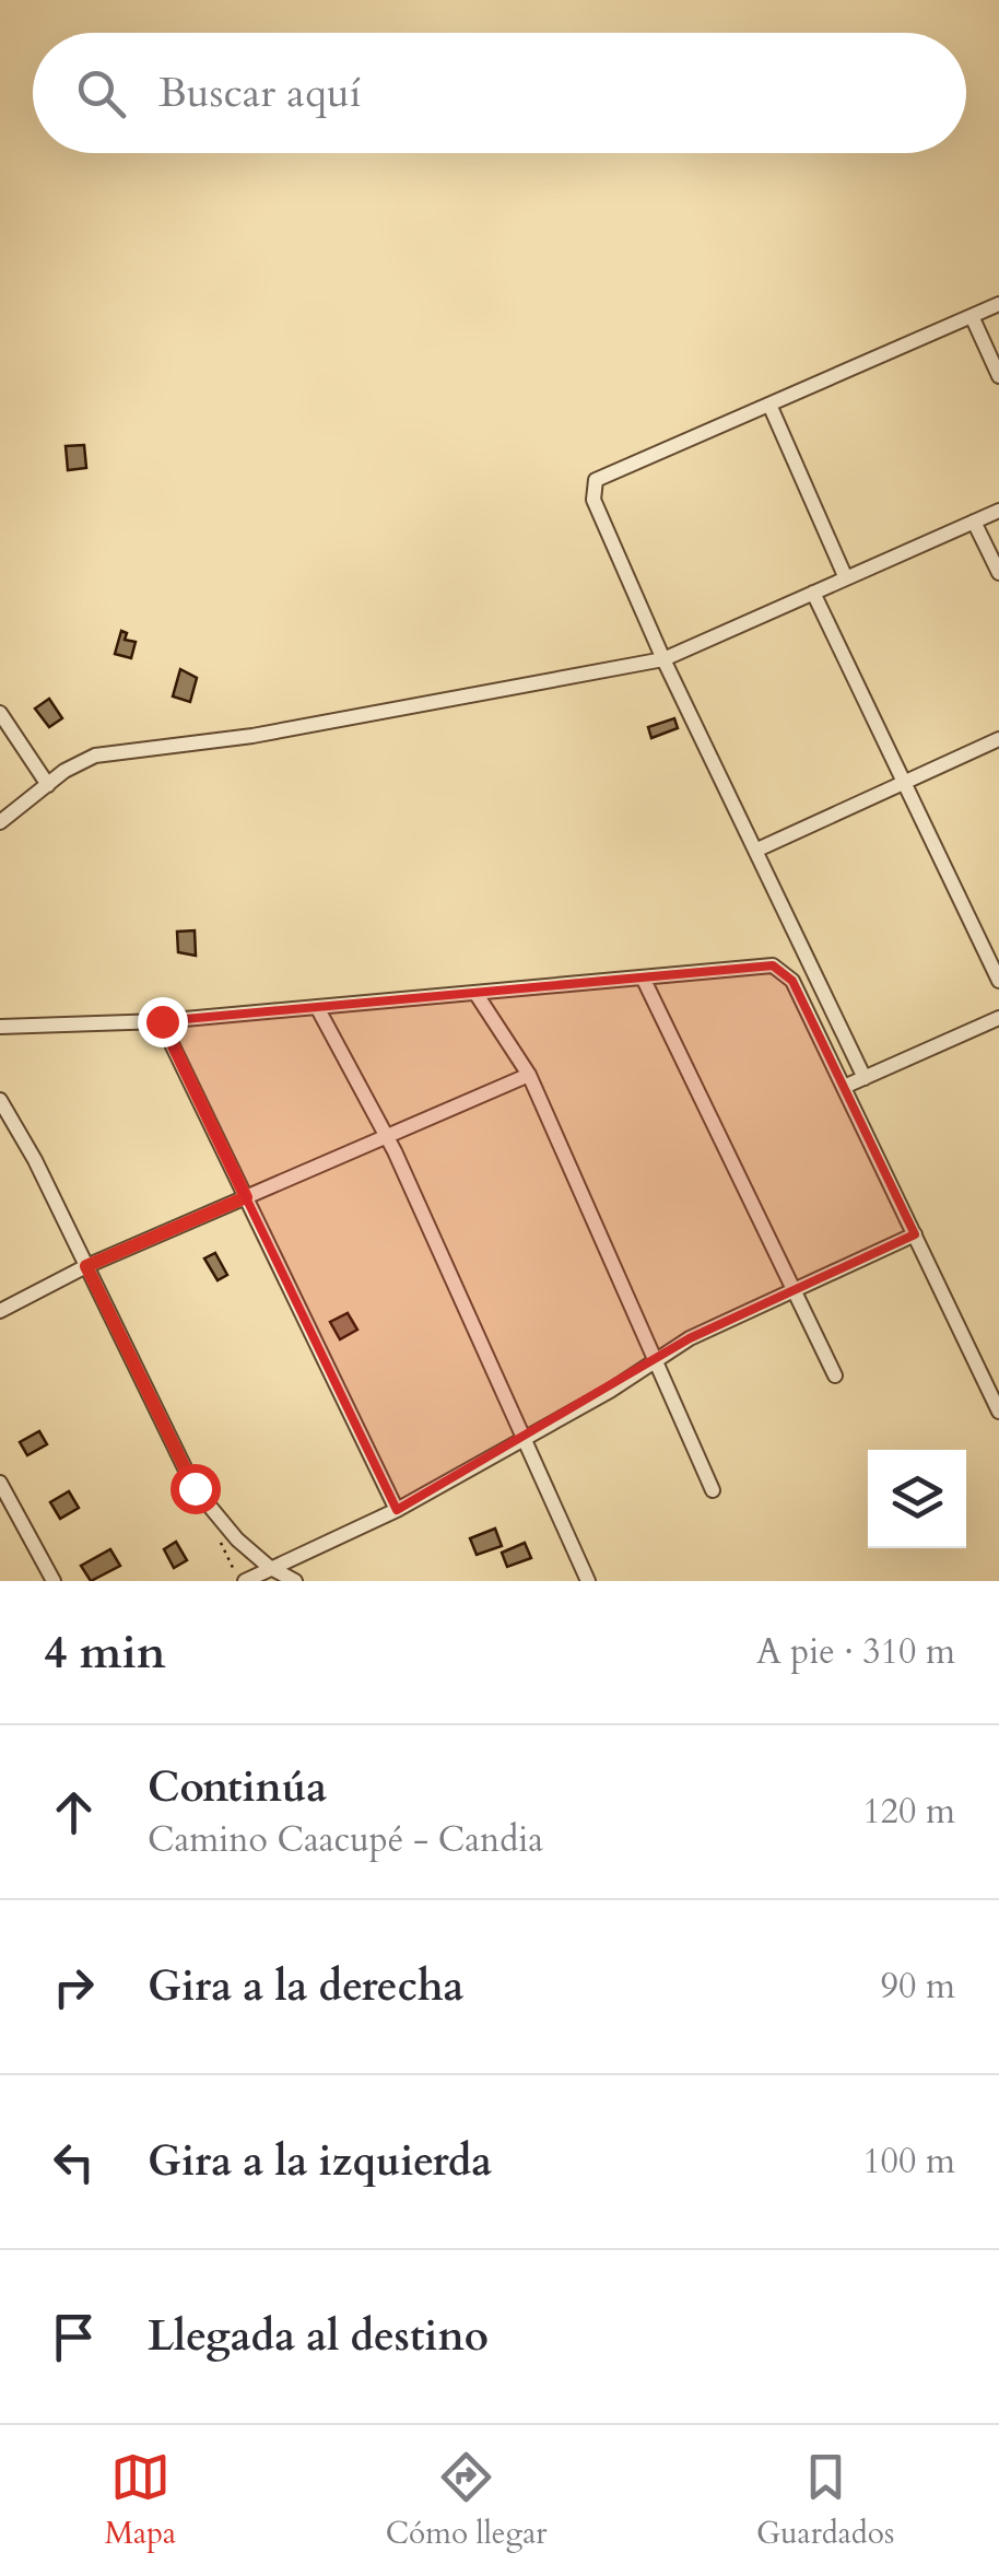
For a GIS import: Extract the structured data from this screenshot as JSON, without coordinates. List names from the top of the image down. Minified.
{"page":{"search":"Buscar aquí","heading":["4 min","A pie · 310 m"],"list":[["Continúa","Camino Caacupé - Candia","120 m"],["Gira a la derecha","90 m"],["Gira a la izquierda","100 m"],"Llegada al destino"],"nav":["Mapa","Cómo llegar","Guardados"]}}
